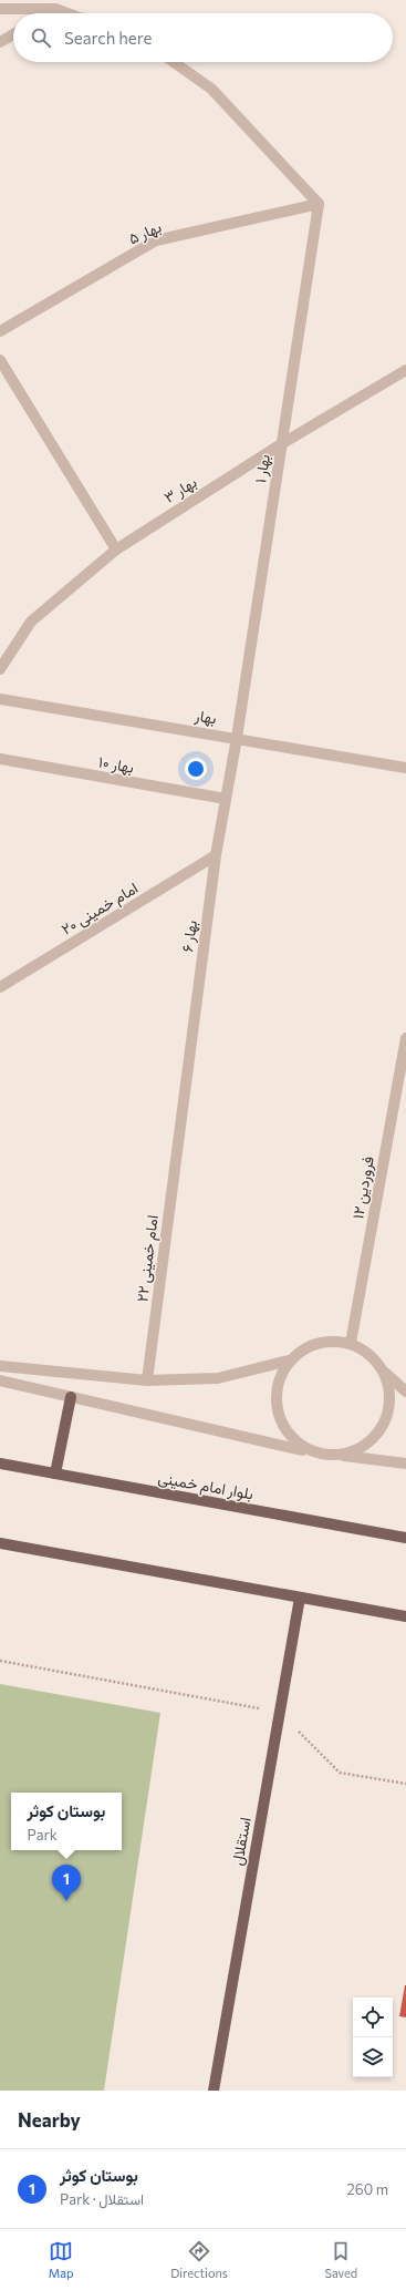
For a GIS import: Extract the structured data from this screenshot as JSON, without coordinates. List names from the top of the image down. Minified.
{"streets":{"main road":["بلوار امام خمینی","استقلال"],"street":["بهار ۵","بهار ۱","بهار ۳","بهار","بهار ۱۰","امام خمینی ۲۰","بهار ۶","۱۲ فروردین","امام خمینی ۲۲"]},"crossings":[["بهار ۵","بهار ۱"],["بهار ۱","بهار ۳"],["بهار ۱","بهار"],["بهار ۱","بهار ۶"],["بهار","بهار ۶"],["بهار ۱۰","بهار ۶"],["امام خمینی ۲۰","بهار ۶"],["بهار ۶","امام خمینی ۲۲"]],"page":{"search":"Search here","popup":["بوستان کوثر","Park"],"pins":"1","heading":"Nearby","list":[{"mark":"1","name":"بوستان کوثر","note":"Park · استقلال","value":"260 m"}],"nav":["Map","Directions","Saved"]}}
